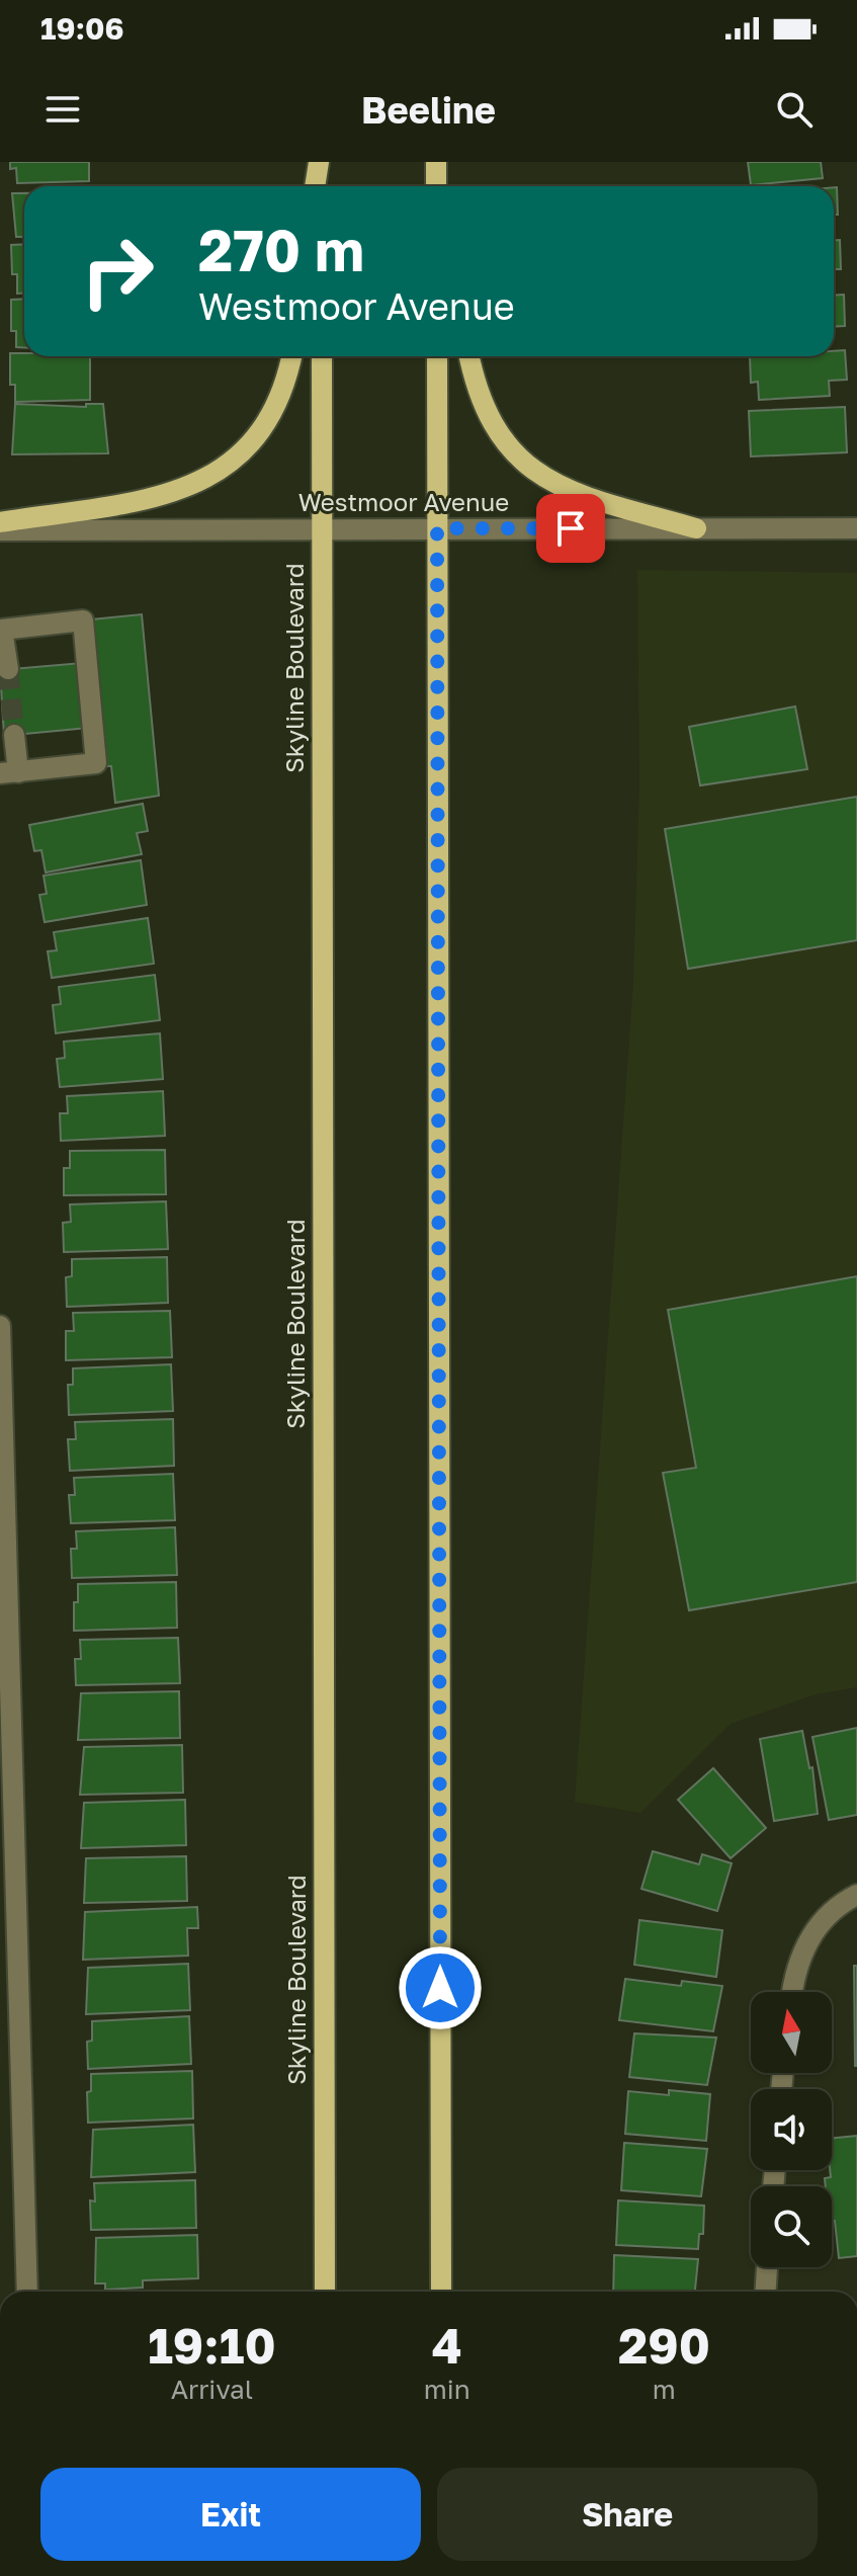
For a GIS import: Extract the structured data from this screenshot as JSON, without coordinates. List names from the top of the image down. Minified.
{"streets":{"main road":["Skyline Boulevard"],"street":["Westmoor Avenue"]},"crossings":[["Westmoor Avenue","Skyline Boulevard"]],"north":"top","page":{"status":"19:06","header":"Beeline","turn":["270 m","Westmoor Avenue"],"eta":["19:10","Arrival","4","min","290","m"],"buttons":["Exit","Share"]}}
